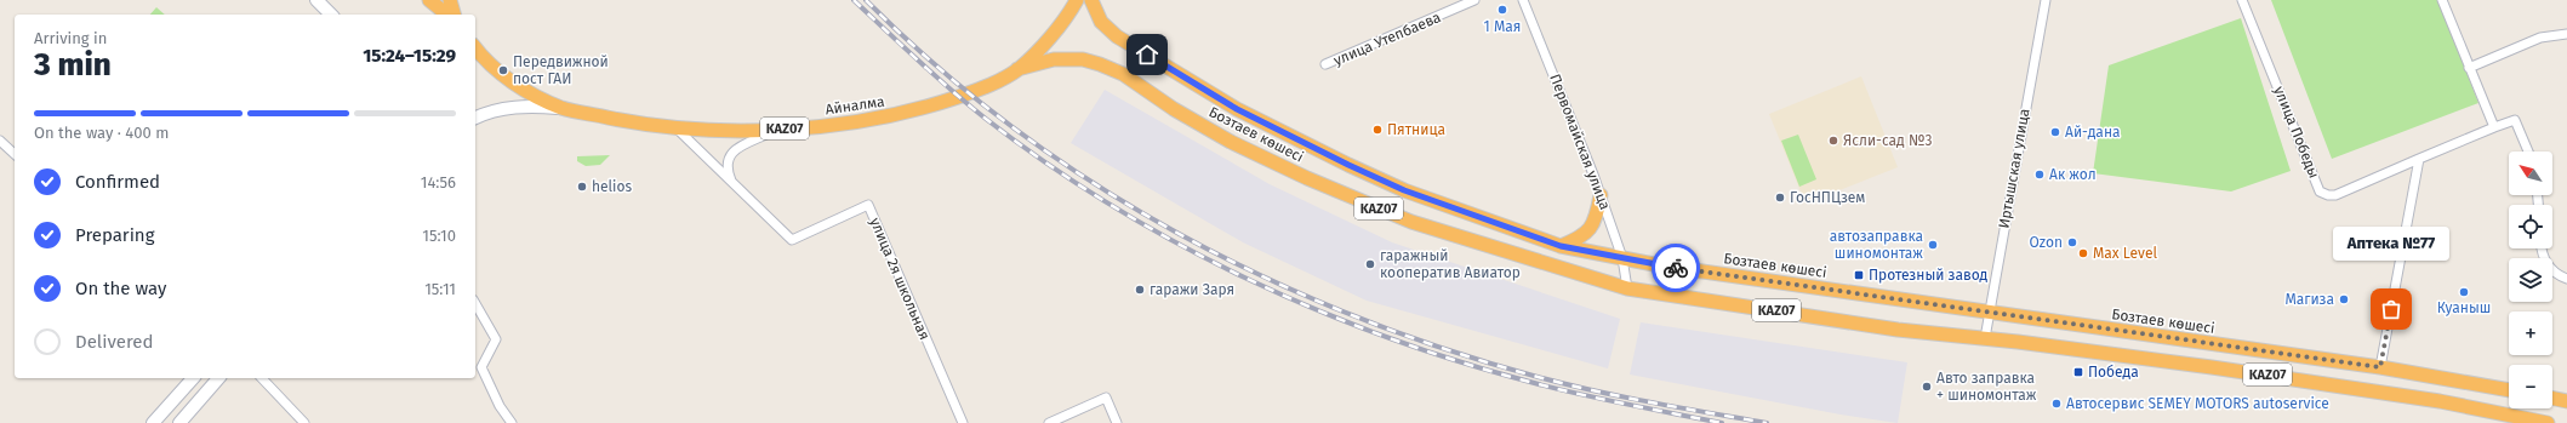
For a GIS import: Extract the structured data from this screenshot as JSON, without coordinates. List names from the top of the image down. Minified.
{"streets":{"highway":["Айналма","KAZ07","Бозтаев көшесі"],"street":["улица Утепбаева","улица Победы","Первомайская улица","Иртышская улица","улица 2я школьная"]},"crossings":[["Айналма","Бозтаев көшесі"],["Айналма","улица 2я школьная"],["Бозтаев көшесі","Первомайская улица"],["Бозтаев көшесі","Иртышская улица"]],"places":{"other":["1 Мая","Передвижной пост ГАИ","Пятница","Ай-дана","Ясли-сад №3","Ак жол","helios","ГосНПЦзем","Ozon","автозаправка шиномонтаж","Max Level","гаражный кооператив Авиатор","гаражи Заря","Куаныш","Магиза","Аптека №77","Авто заправка + шиномонтаж","Автосервис SEMEY MOTORS autoservice"],"transit":["Протезный завод","Победа"]},"north":"top left","page":{"heading":["3 min","Arriving in","15:24–15:29"],"bar":"On the way · 400 m","map_buttons":["+","−"],"list":[["Confirmed","14:56"],["Preparing","15:10"],["On the way","15:11"],"Delivered"],"bubble":"Аптека №77"}}
